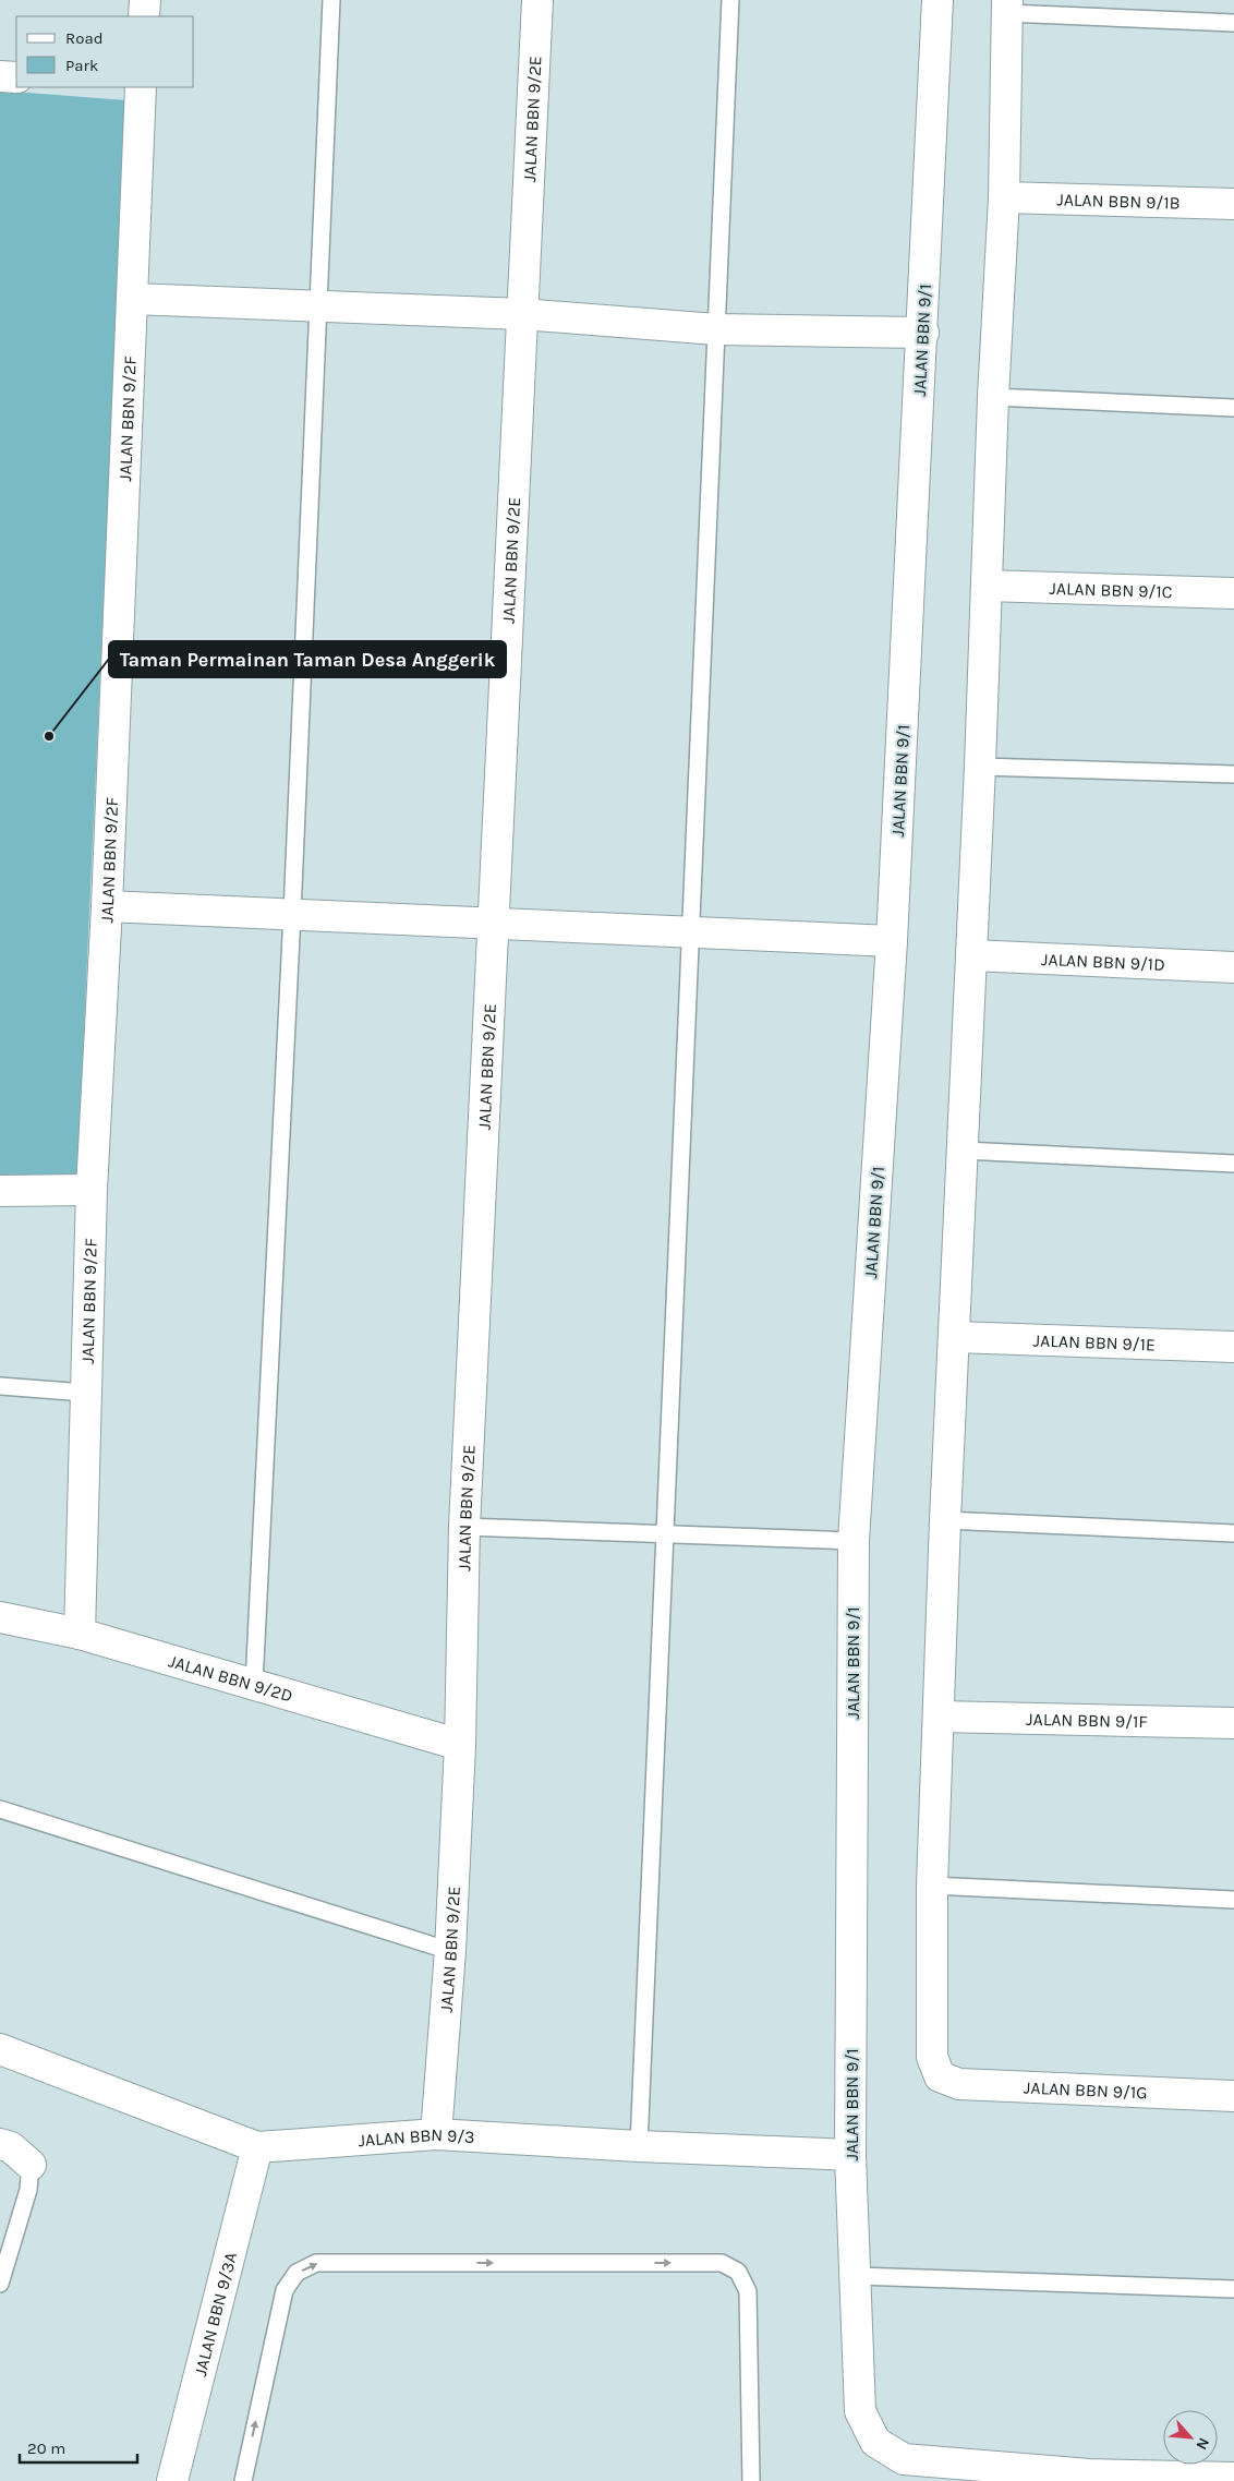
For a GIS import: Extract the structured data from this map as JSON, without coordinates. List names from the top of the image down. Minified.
{"streets":{"street":["JALAN BBN 9/2E","JALAN BBN 9/1B","JALAN BBN 9/1","JALAN BBN 9/2F","JALAN BBN 9/1C","JALAN BBN 9/1D","JALAN BBN 9/1E","JALAN BBN 9/2D","JALAN BBN 9/1F","JALAN BBN 9/1G","JALAN BBN 9/3","JALAN BBN 9/3A"]},"crossings":[["JALAN BBN 9/2E","JALAN BBN 9/2D"],["JALAN BBN 9/2E","JALAN BBN 9/3"],["JALAN BBN 9/1","JALAN BBN 9/3"],["JALAN BBN 9/2F","JALAN BBN 9/2D"],["JALAN BBN 9/3","JALAN BBN 9/3A"]],"places":["Taman Permainan Taman Desa Anggerik"],"legend":["Road","Park"],"scale_bar":"20 m","north":"bottom right"}
